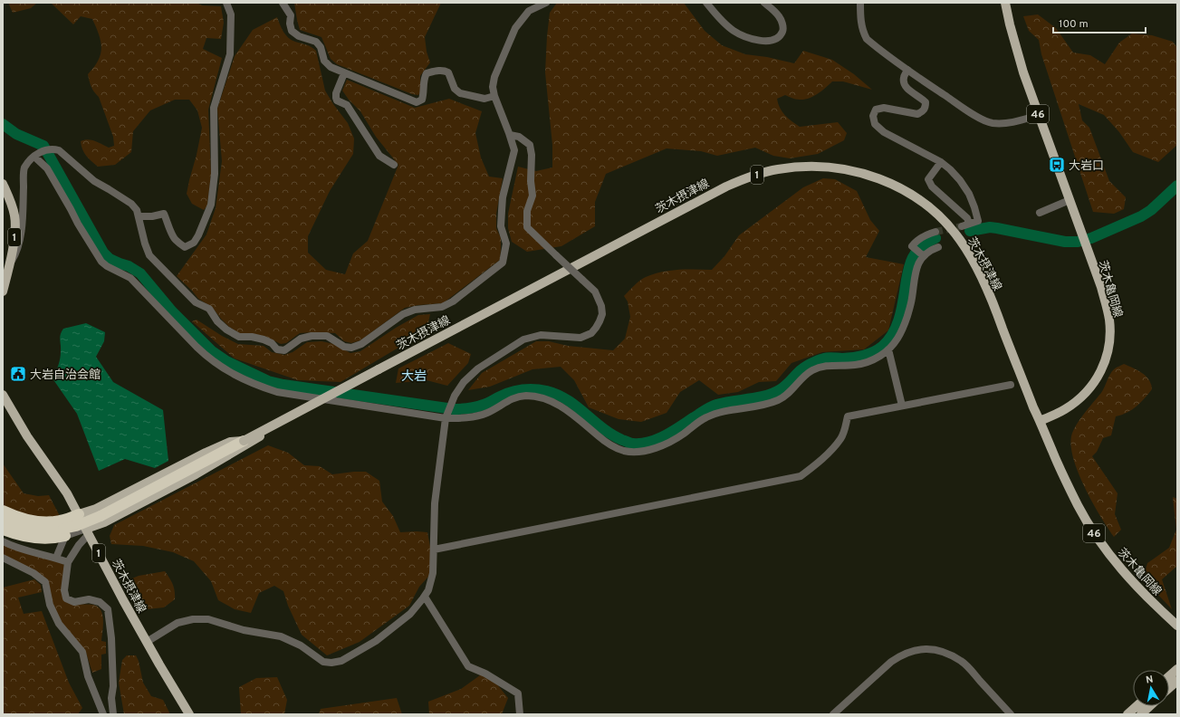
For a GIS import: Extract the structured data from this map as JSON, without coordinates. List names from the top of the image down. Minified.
{"streets":{"main road":["46","1","茨木摂津線","茨木亀岡線"]},"crossings":[["茨木摂津線","茨木亀岡線"]],"districts":["大岩"],"places":{"bus stop":["大岩口"],"public building":["大岩自治会館"]},"scale_bar":"100 m","north":"top"}
